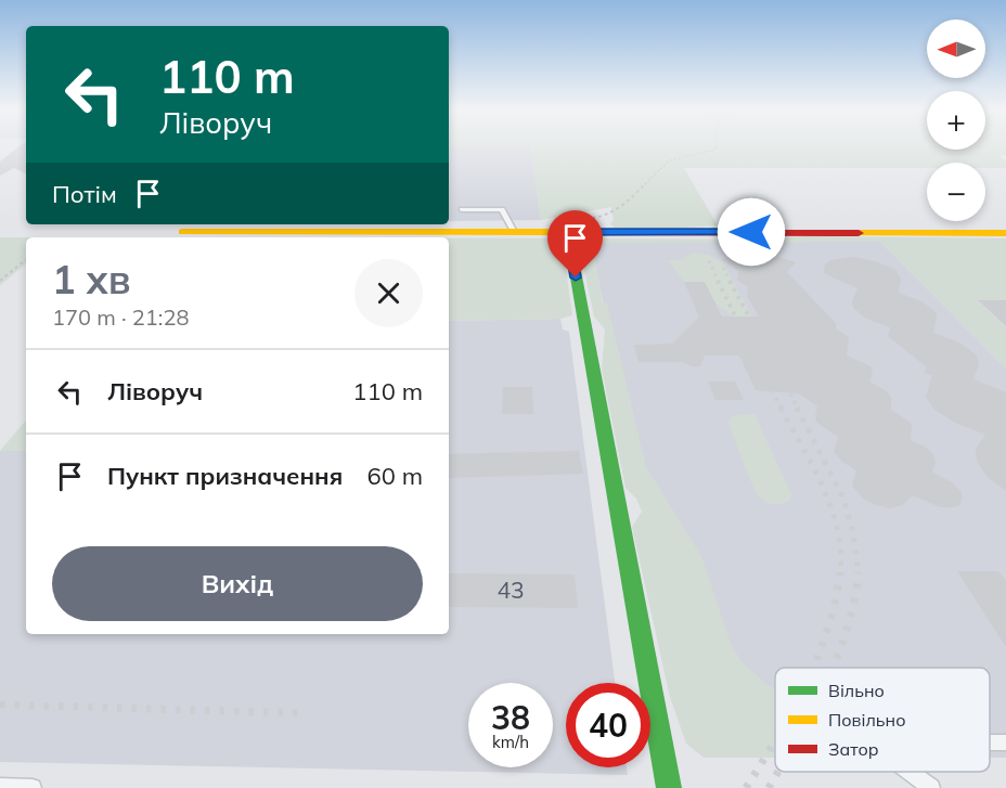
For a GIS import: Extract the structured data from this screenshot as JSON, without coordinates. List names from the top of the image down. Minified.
{"house_numbers":["43"],"legend":["Вільно","Повільно","Затор"],"north":"left","page":{"map_buttons":["+","−"],"turn":["110 m","Ліворуч"],"then":"Потім","heading":["1 хв","170 m · 21:28"],"list":[{"name":"Ліворуч","value":"110 m"},{"name":"Пункт призначення","value":"60 m"}],"buttons":"Вихід","speed":"38 km/h","limit":"40"}}
